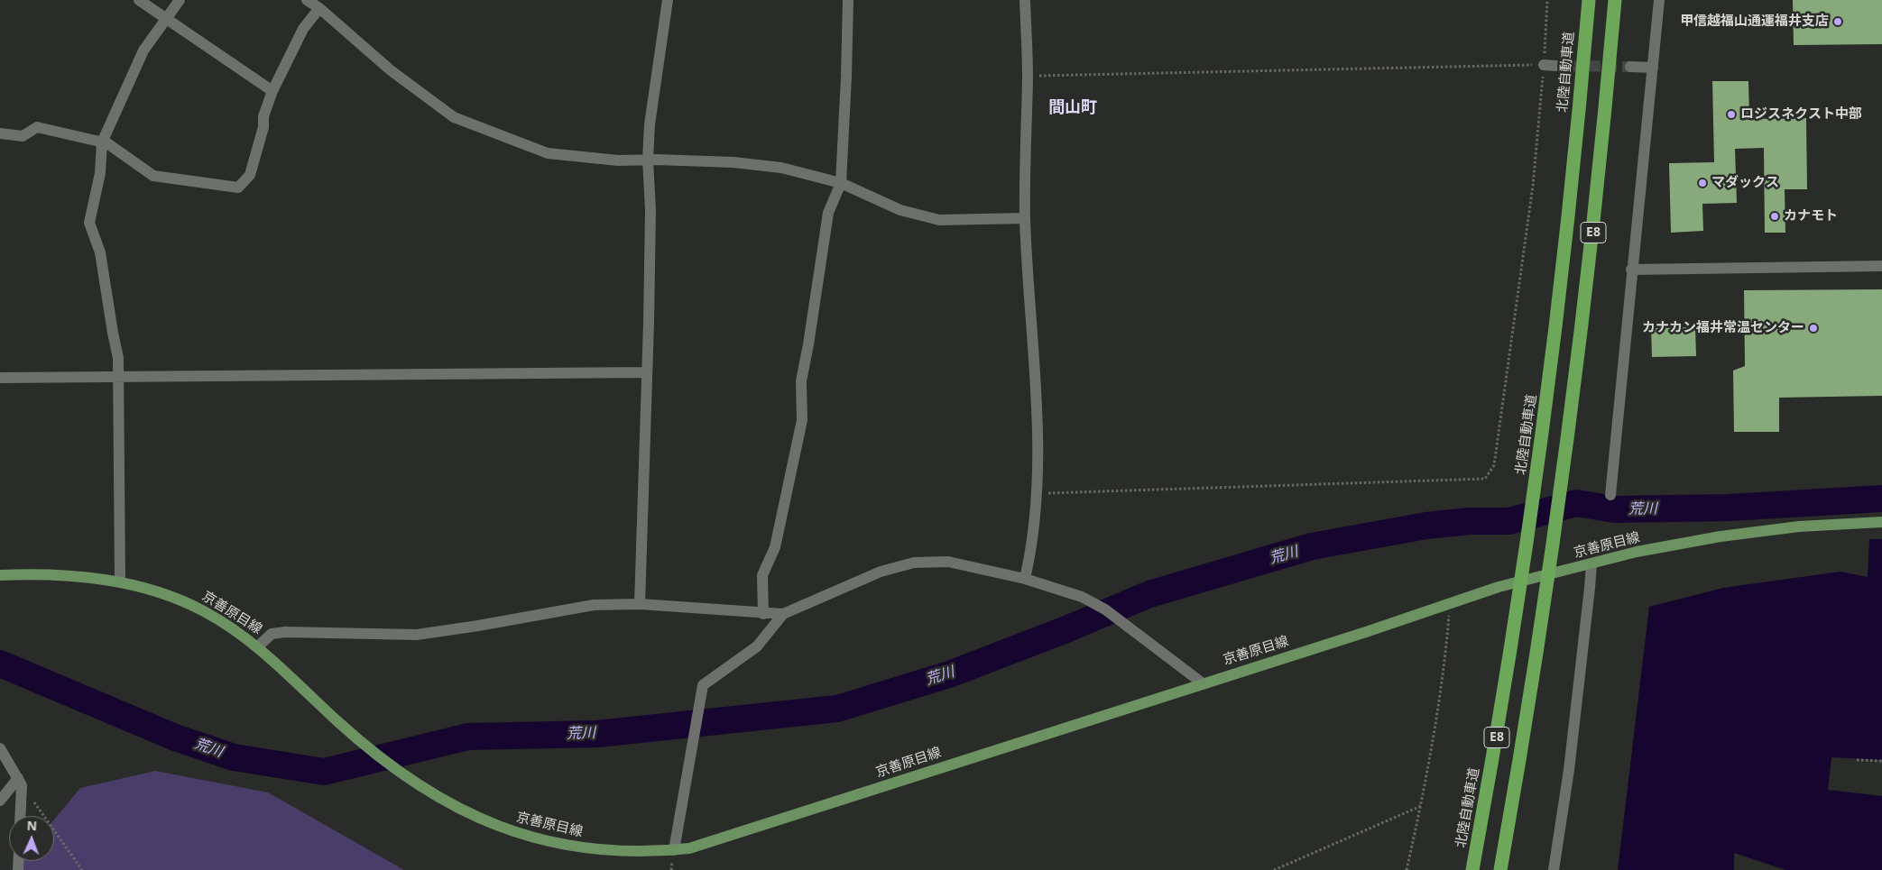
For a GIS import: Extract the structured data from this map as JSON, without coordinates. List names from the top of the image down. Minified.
{"streets":{"highway":["北陸自動車道","E8"],"main road":["京善原目線"]},"districts":["間山町"],"water":["荒川"],"places":["甲信越福山通運福井支店","ロジスネクスト中部","マダックス","カナモト","カナカン福井常温センター"],"north":"top"}
